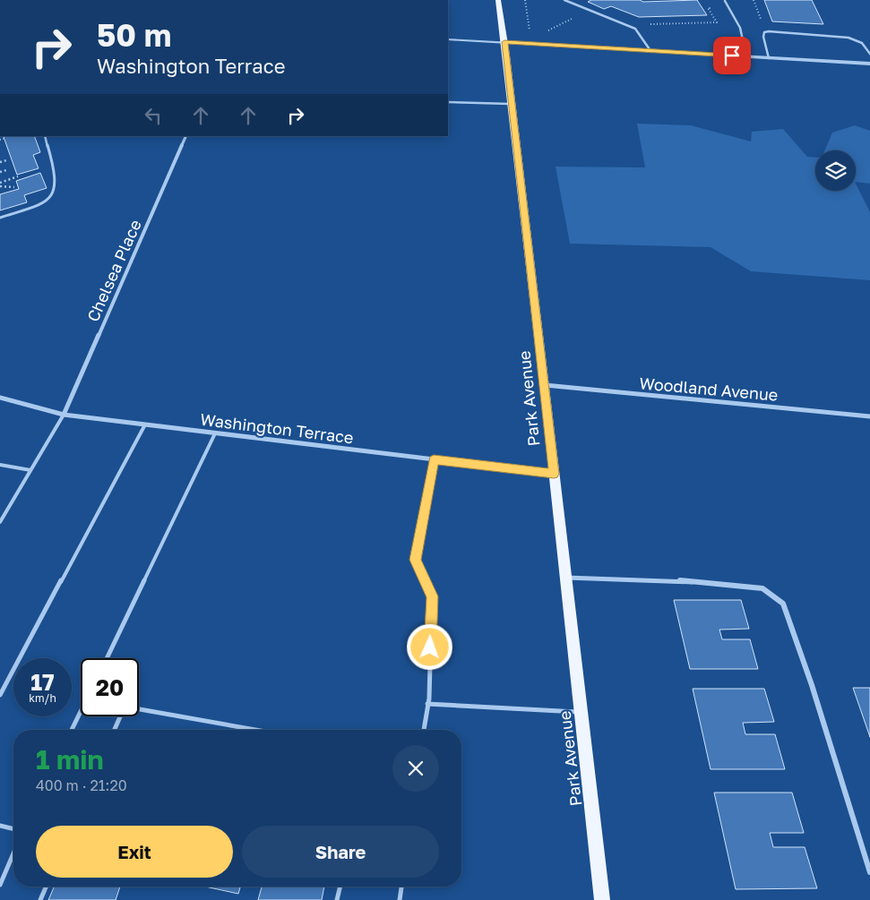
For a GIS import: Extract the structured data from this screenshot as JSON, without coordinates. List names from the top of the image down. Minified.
{"streets":{"main road":["Park Avenue"],"street":["Chelsea Place","Woodland Avenue","Washington Terrace"]},"crossings":[["Chelsea Place","Washington Terrace"],["Woodland Avenue","Park Avenue"],["Park Avenue","Washington Terrace"]],"page":{"turn":["50 m","Washington Terrace"],"speed":"17 km/h","limit":"20","heading":["1 min","400 m · 21:20"],"buttons":["Exit","Share"]}}
